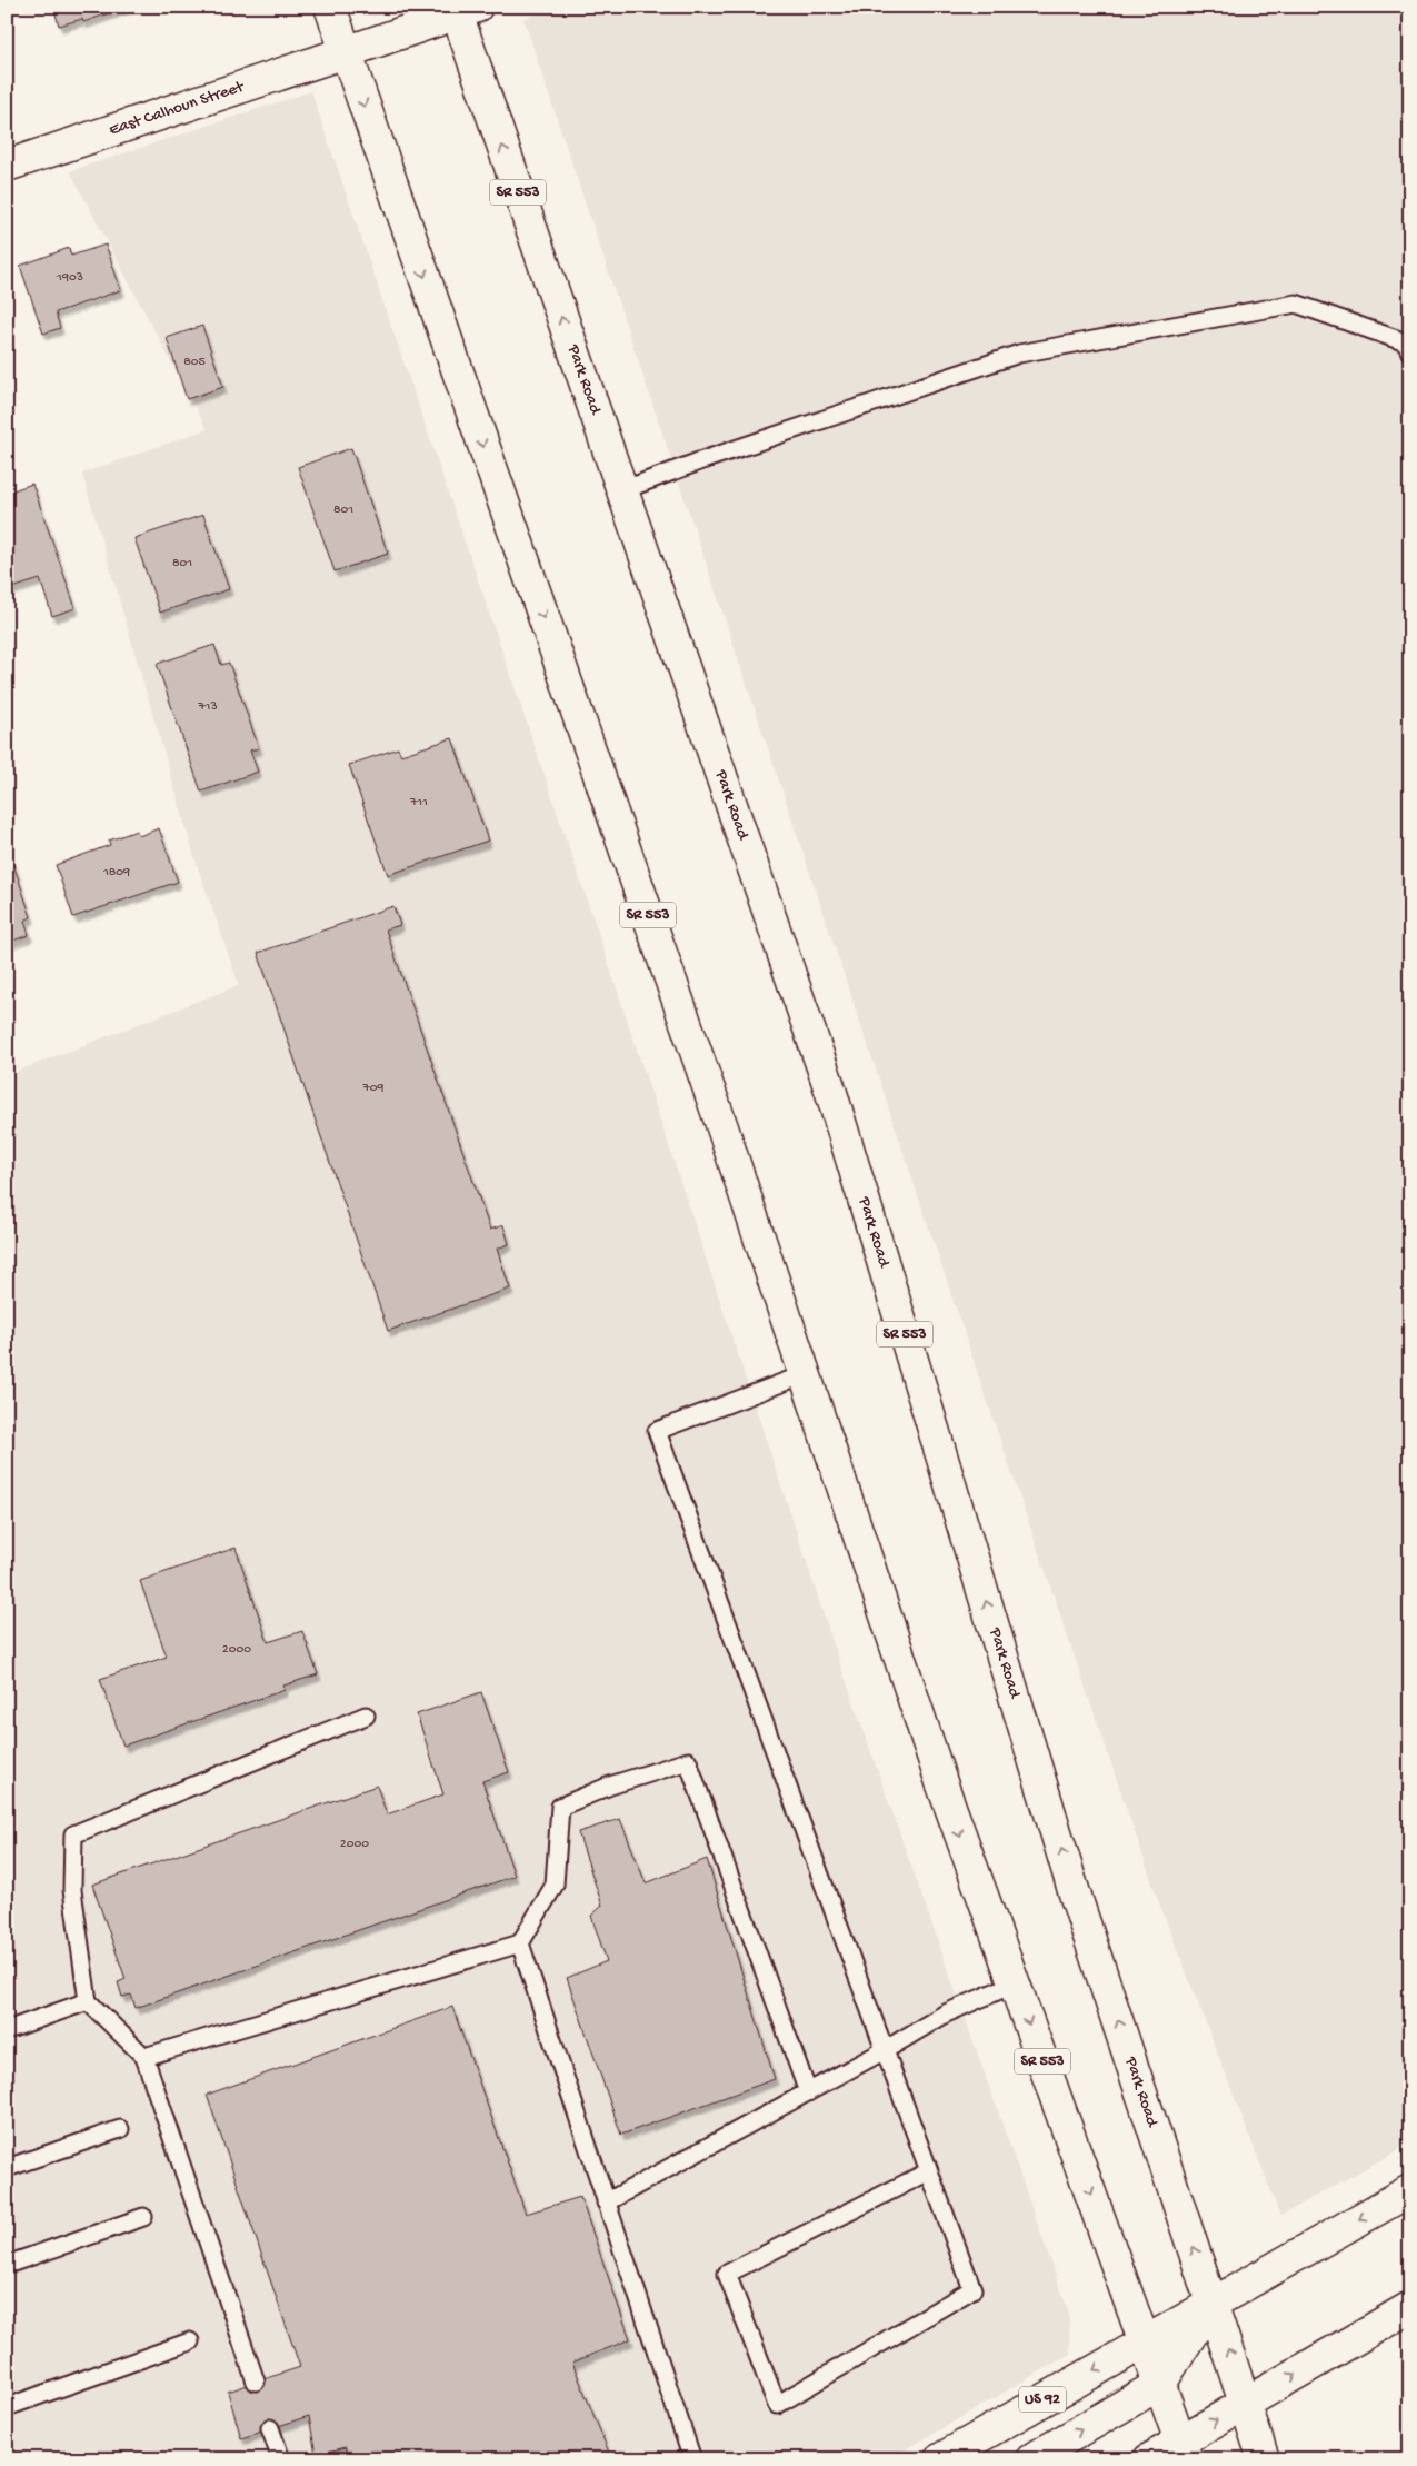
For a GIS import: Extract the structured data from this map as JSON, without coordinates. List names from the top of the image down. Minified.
{"streets":{"main road":["East Calhoun Street","SR 553","Park Road","US 92"]},"crossings":[["East Calhoun Street","SR 553"],["East Calhoun Street","Park Road"],["SR 553","US 92"],["Park Road","US 92"]],"house_numbers":["1903","805","801","801","713","711","1809","709","2000","2000"]}
